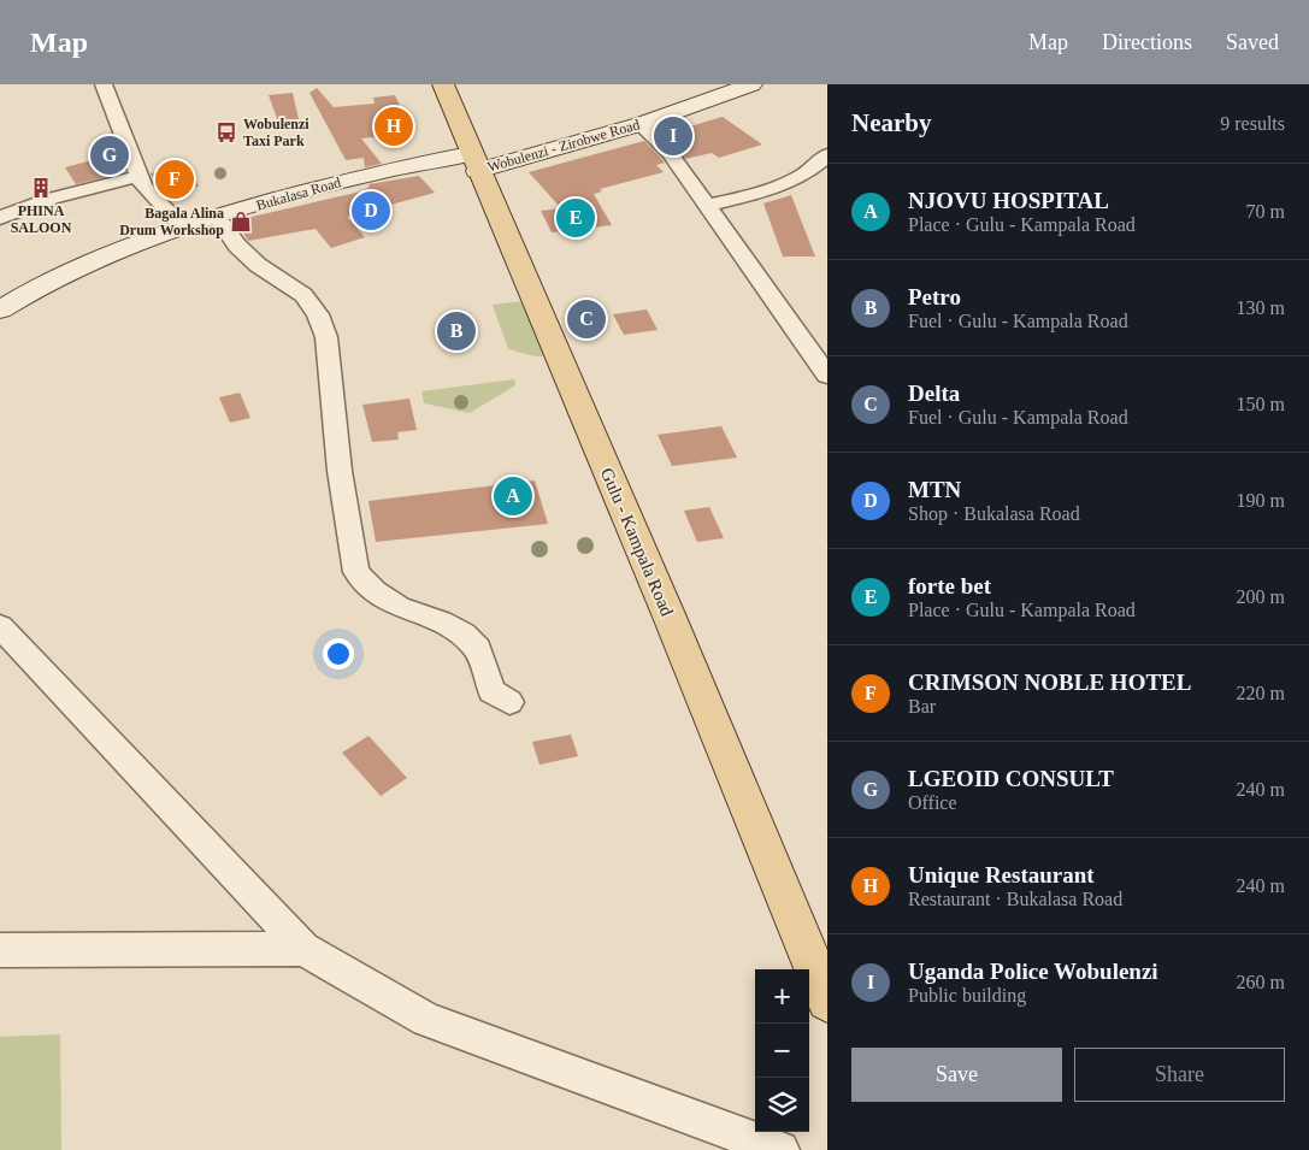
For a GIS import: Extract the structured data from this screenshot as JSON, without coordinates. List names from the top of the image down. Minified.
{"streets":{"main road":["Gulu - Kampala Road"],"street":["Wobulenzi - Zirobwe Road","Bukalasa Road"]},"crossings":[["Wobulenzi - Zirobwe Road","Bukalasa Road"],["Wobulenzi - Zirobwe Road","Gulu - Kampala Road"],["Bukalasa Road","Gulu - Kampala Road"]],"places":{"bus stop":["Wobulenzi Taxi Park"],"building":["PHINA SALOON"],"shop":["Bagala Alina Drum Workshop"]},"page":{"header":"Map","nav":["Map","Directions","Saved"],"heading":["Nearby","9 results"],"pins":["H","I","G","F","D","E","C","B","A"],"list":[{"mark":"A","name":"NJOVU HOSPITAL","note":"Place · Gulu - Kampala Road","value":"70 m"},{"mark":"B","name":"Petro","note":"Fuel · Gulu - Kampala Road","value":"130 m"},{"mark":"C","name":"Delta","note":"Fuel · Gulu - Kampala Road","value":"150 m"},{"mark":"D","name":"MTN","note":"Shop · Bukalasa Road","value":"190 m"},{"mark":"E","name":"forte bet","note":"Place · Gulu - Kampala Road","value":"200 m"},{"mark":"F","name":"CRIMSON NOBLE HOTEL","note":"Bar","value":"220 m"},{"mark":"G","name":"LGEOID CONSULT","note":"Office","value":"240 m"},{"mark":"H","name":"Unique Restaurant","note":"Restaurant · Bukalasa Road","value":"240 m"},{"mark":"I","name":"Uganda Police Wobulenzi","note":"Public building","value":"260 m"}],"map_buttons":["+","−"],"buttons":["Save","Share"]}}
